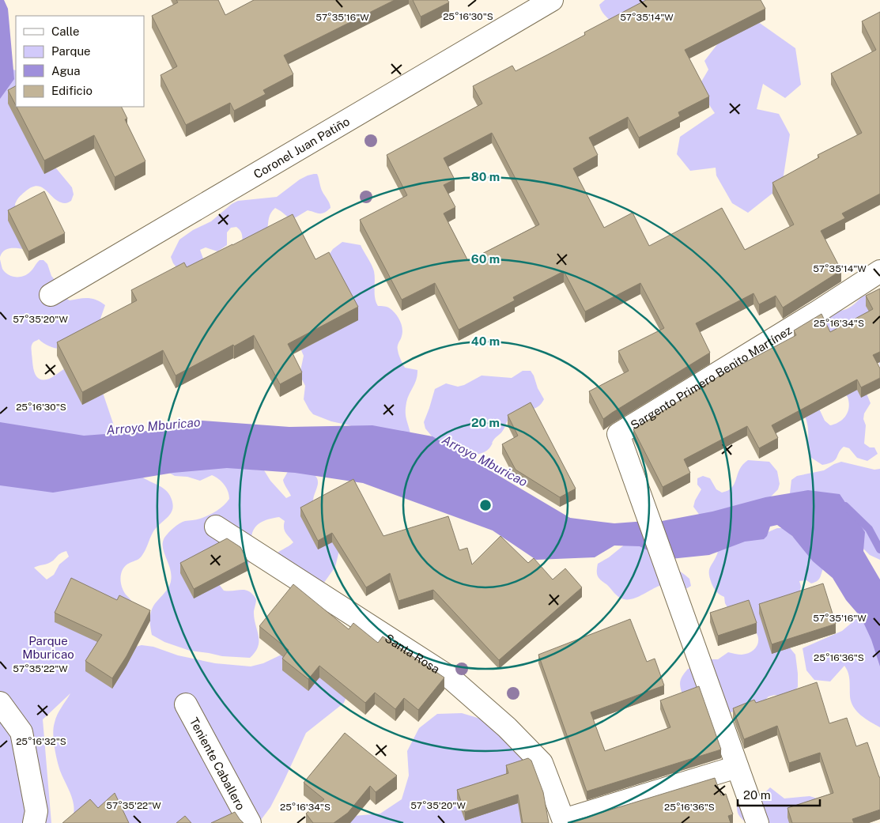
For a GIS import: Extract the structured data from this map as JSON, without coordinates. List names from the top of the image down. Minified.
{"streets":{"street":["Coronel Juan Patiño","Sargento Primero Benito Martínez","Santa Rosa","Teniente Caballero"]},"water":["Arroyo Mburicao"],"parks":["Parque Mburicao"],"legend":["Calle","Parque","Agua","Edificio"],"scale_bar":"20 m","coordinates":["25°16'30\"S","57°35'16\"W","57°35'14\"W","57°35'20\"W","25°16'34\"S","25°16'36\"S","57°35'22\"W","25°16'32\"S"],"rings":["80 m","60 m","40 m","20 m"]}
